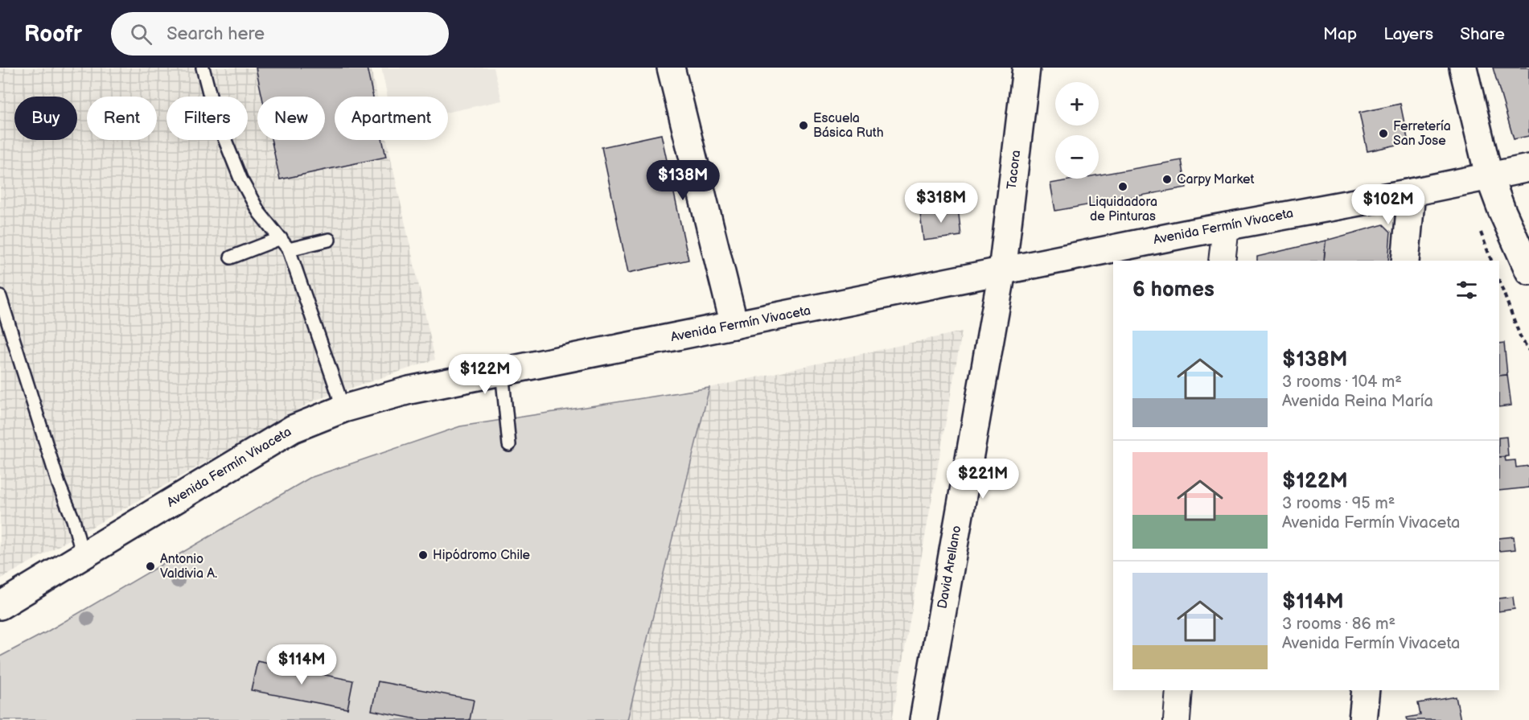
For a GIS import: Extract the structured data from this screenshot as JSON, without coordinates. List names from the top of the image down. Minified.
{"streets":{"main road":["Tacora","Avenida Fermín Vivaceta","David Arellano"]},"crossings":[["Tacora","Avenida Fermín Vivaceta"],["Tacora","David Arellano"],["Avenida Fermín Vivaceta","David Arellano"]],"places":["Escuela Básica Ruth","Ferretería San Jose","Carpy Market","Liquidadora de Pinturas","Hipódromo Chile","Antonio Valdivia A."],"page":{"header":"Roofr","search":"Search here","nav":["Map","Layers","Share"],"map_buttons":["+","−"],"chip":["Buy","Rent","Filters","New","Apartment"],"price":["$138M","$318M","$102M","$122M","$221M","$114M"],"heading":"6 homes","list":[{"name":"$138M","note":"3 rooms · 104 m² · Avenida Reina María"},{"name":"$122M","note":"3 rooms · 95 m² · Avenida Fermín Vivaceta"},{"name":"$114M","note":"3 rooms · 86 m² · Avenida Fermín Vivaceta"}]}}
